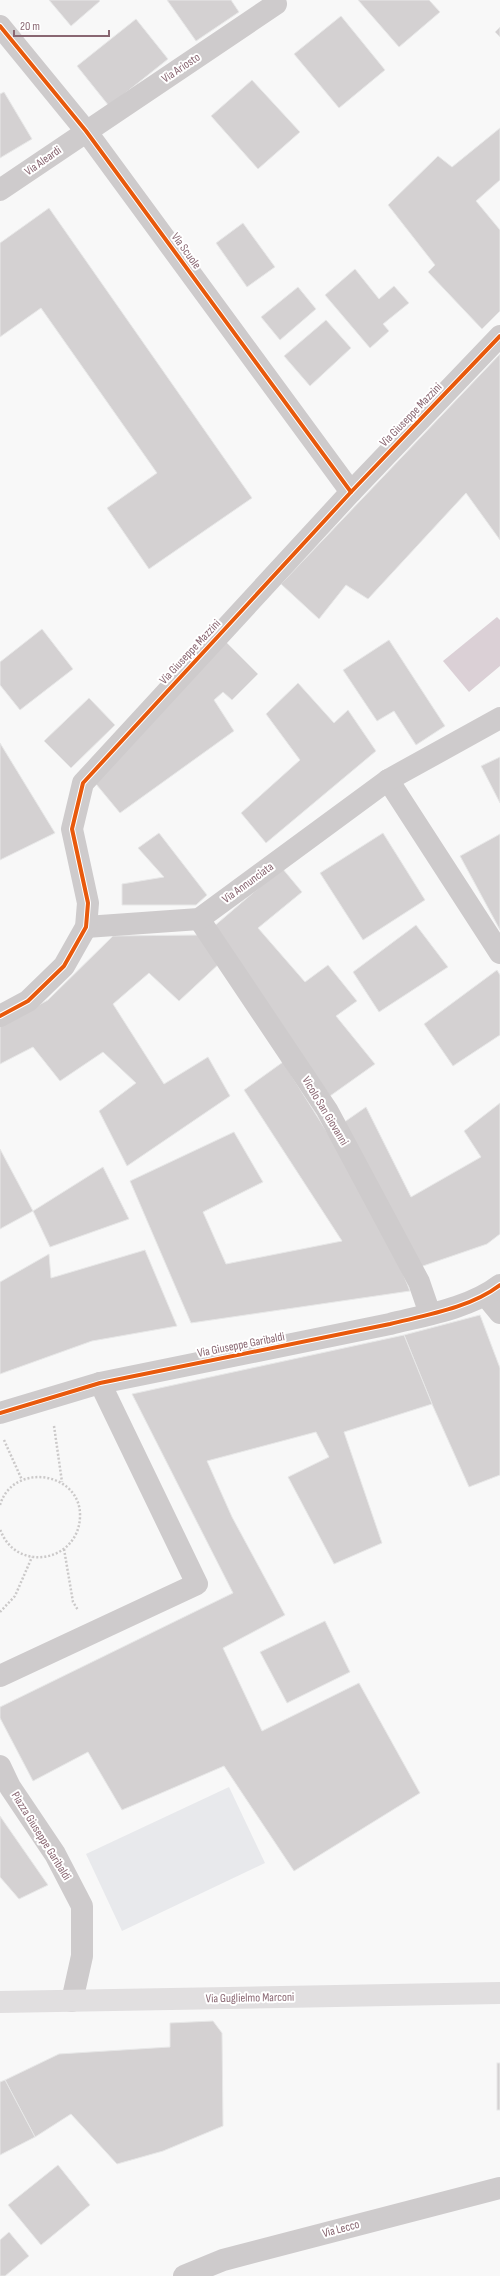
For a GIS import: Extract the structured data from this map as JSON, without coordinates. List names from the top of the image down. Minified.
{"streets":{"main road":["Via Guglielmo Marconi"],"street":["Via Ariosto","Via Aleardi","Via Scuole","Via Giuseppe Mazzini","Via Annunciata","Vicolo San Giovanni","Via Giuseppe Garibaldi","Piazza Giuseppe Garibaldi","Via Lecco"]},"crossings":[["Via Ariosto","Via Aleardi"],["Via Ariosto","Via Scuole"],["Via Aleardi","Via Scuole"],["Via Scuole","Via Giuseppe Mazzini"],["Via Annunciata","Vicolo San Giovanni"],["Vicolo San Giovanni","Via Giuseppe Garibaldi"],["Piazza Giuseppe Garibaldi","Via Guglielmo Marconi"]],"scale_bar":"20 m"}
